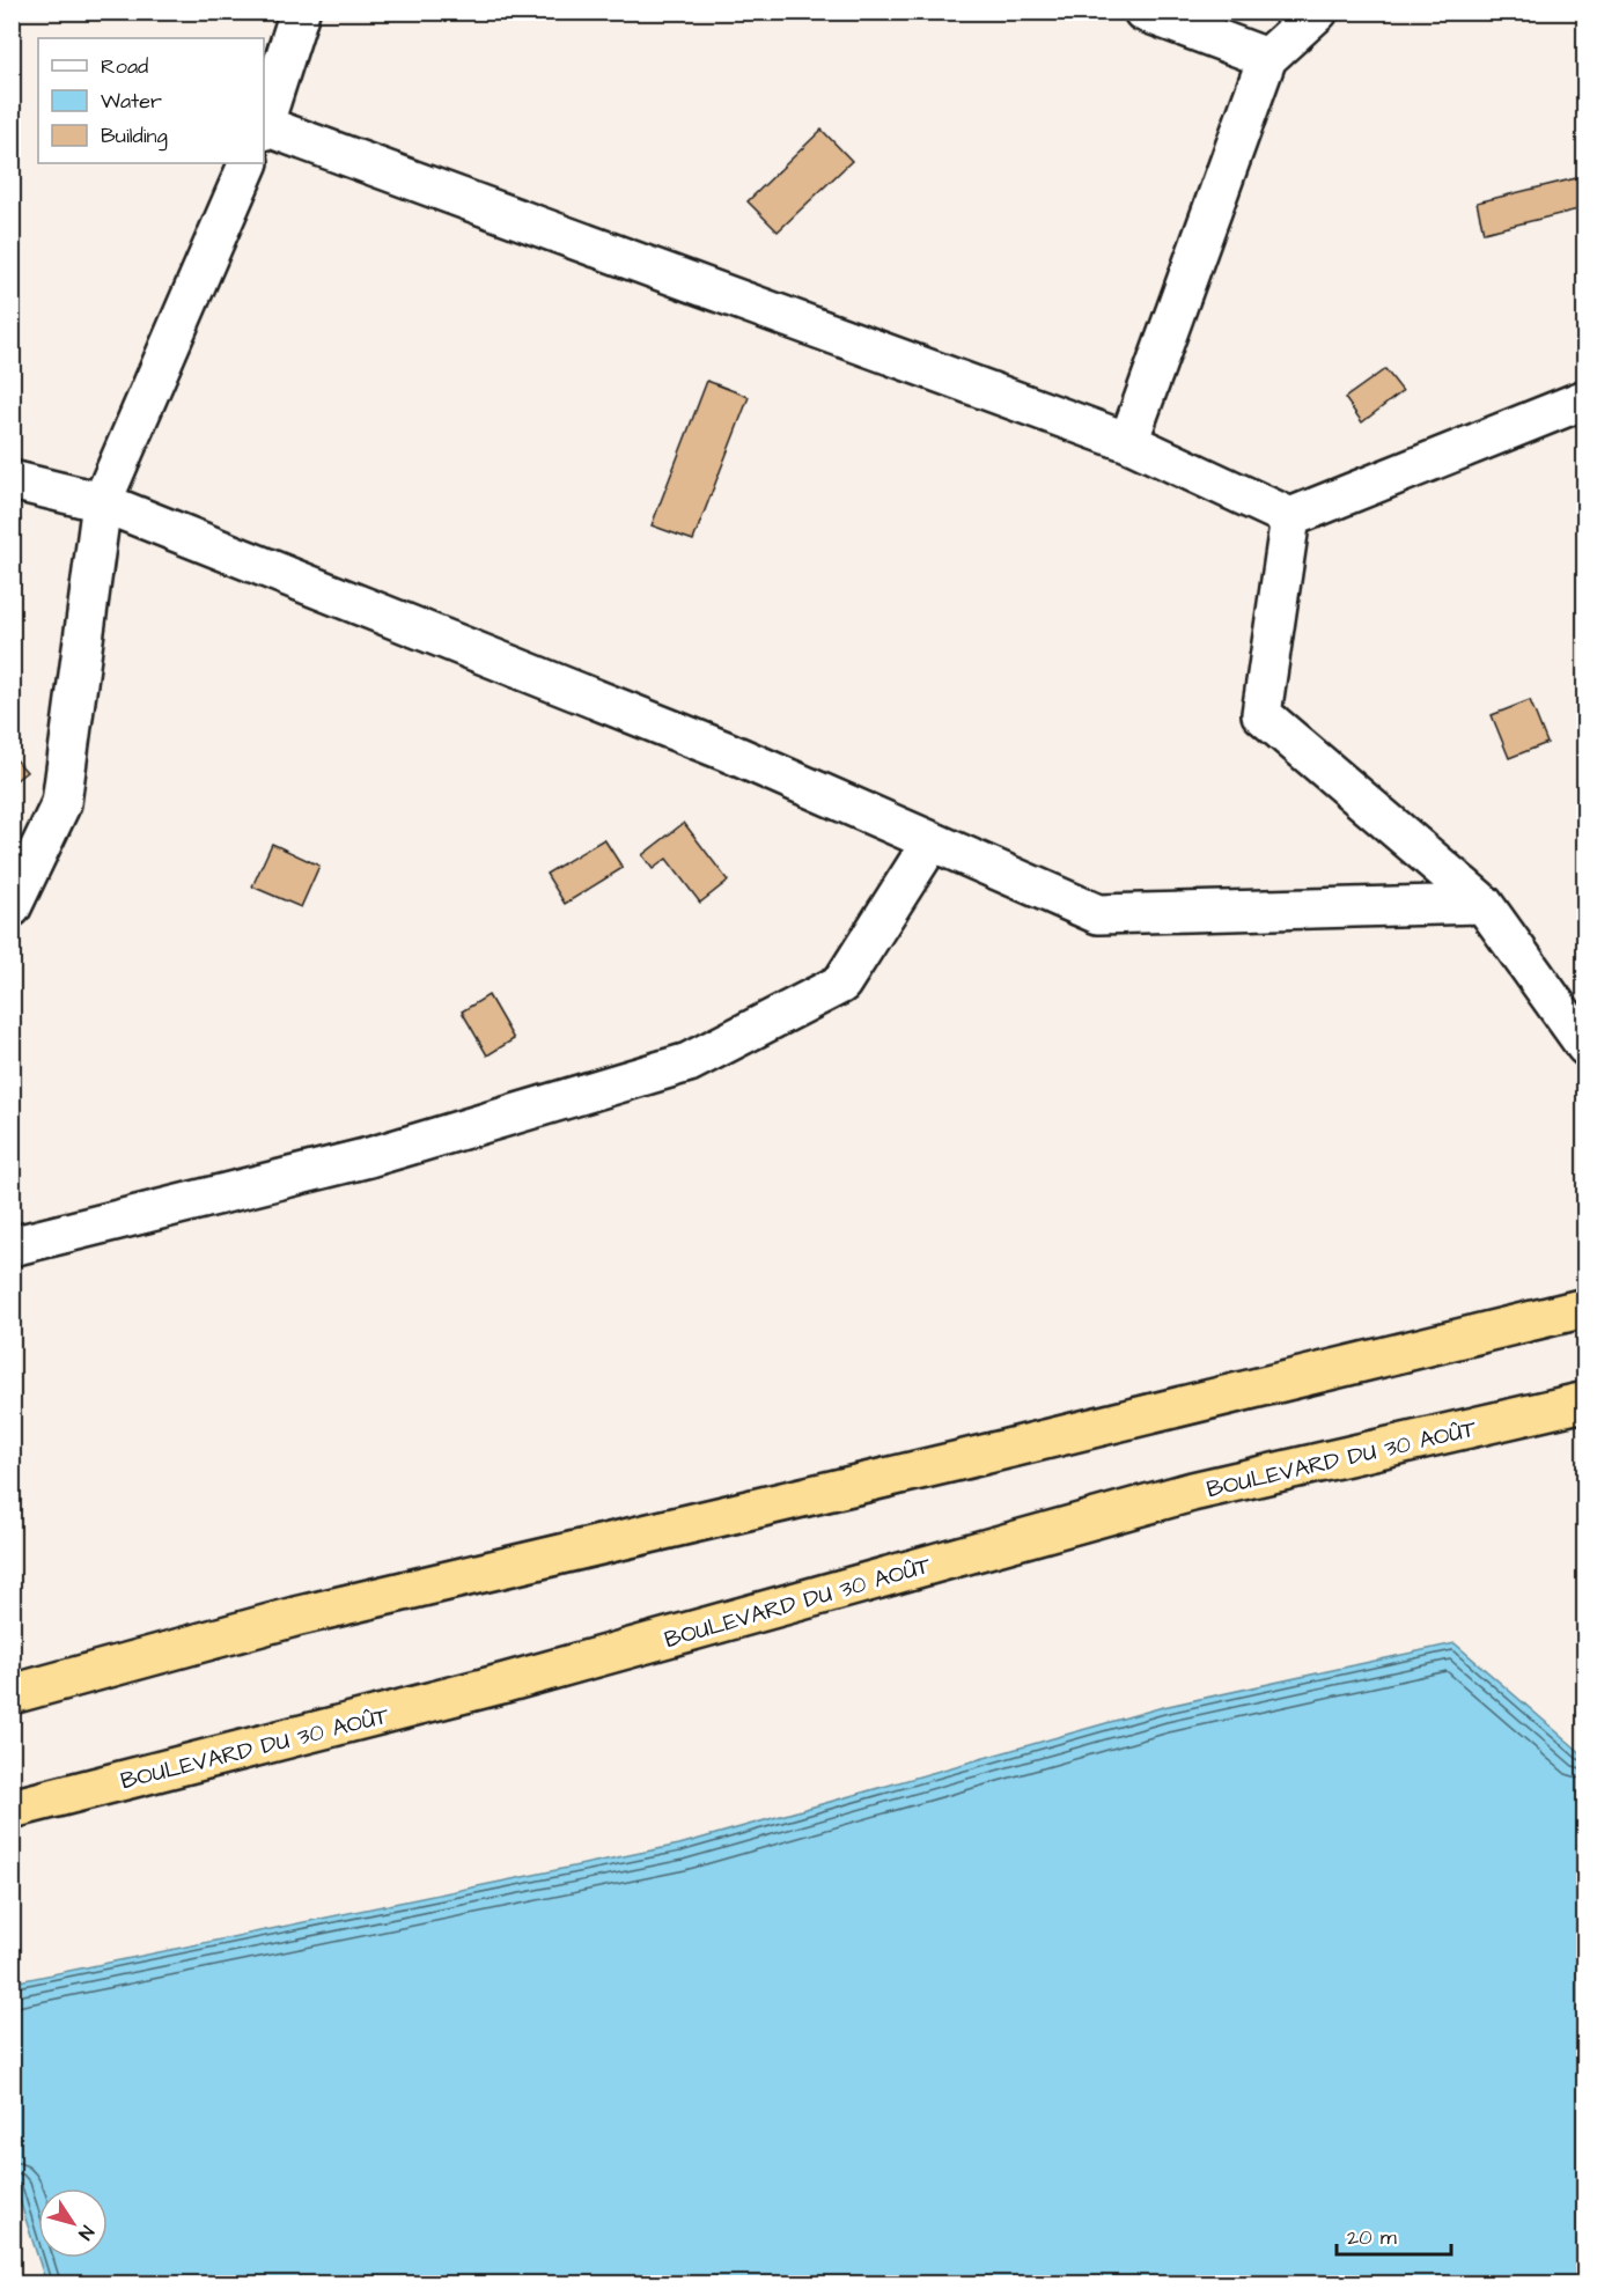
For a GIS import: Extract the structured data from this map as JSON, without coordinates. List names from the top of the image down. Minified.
{"streets":{"highway":["BOULEVARD DU 30 AOÛT"]},"legend":["Road","Water","Building"],"scale_bar":"20 m","north":"bottom right"}
